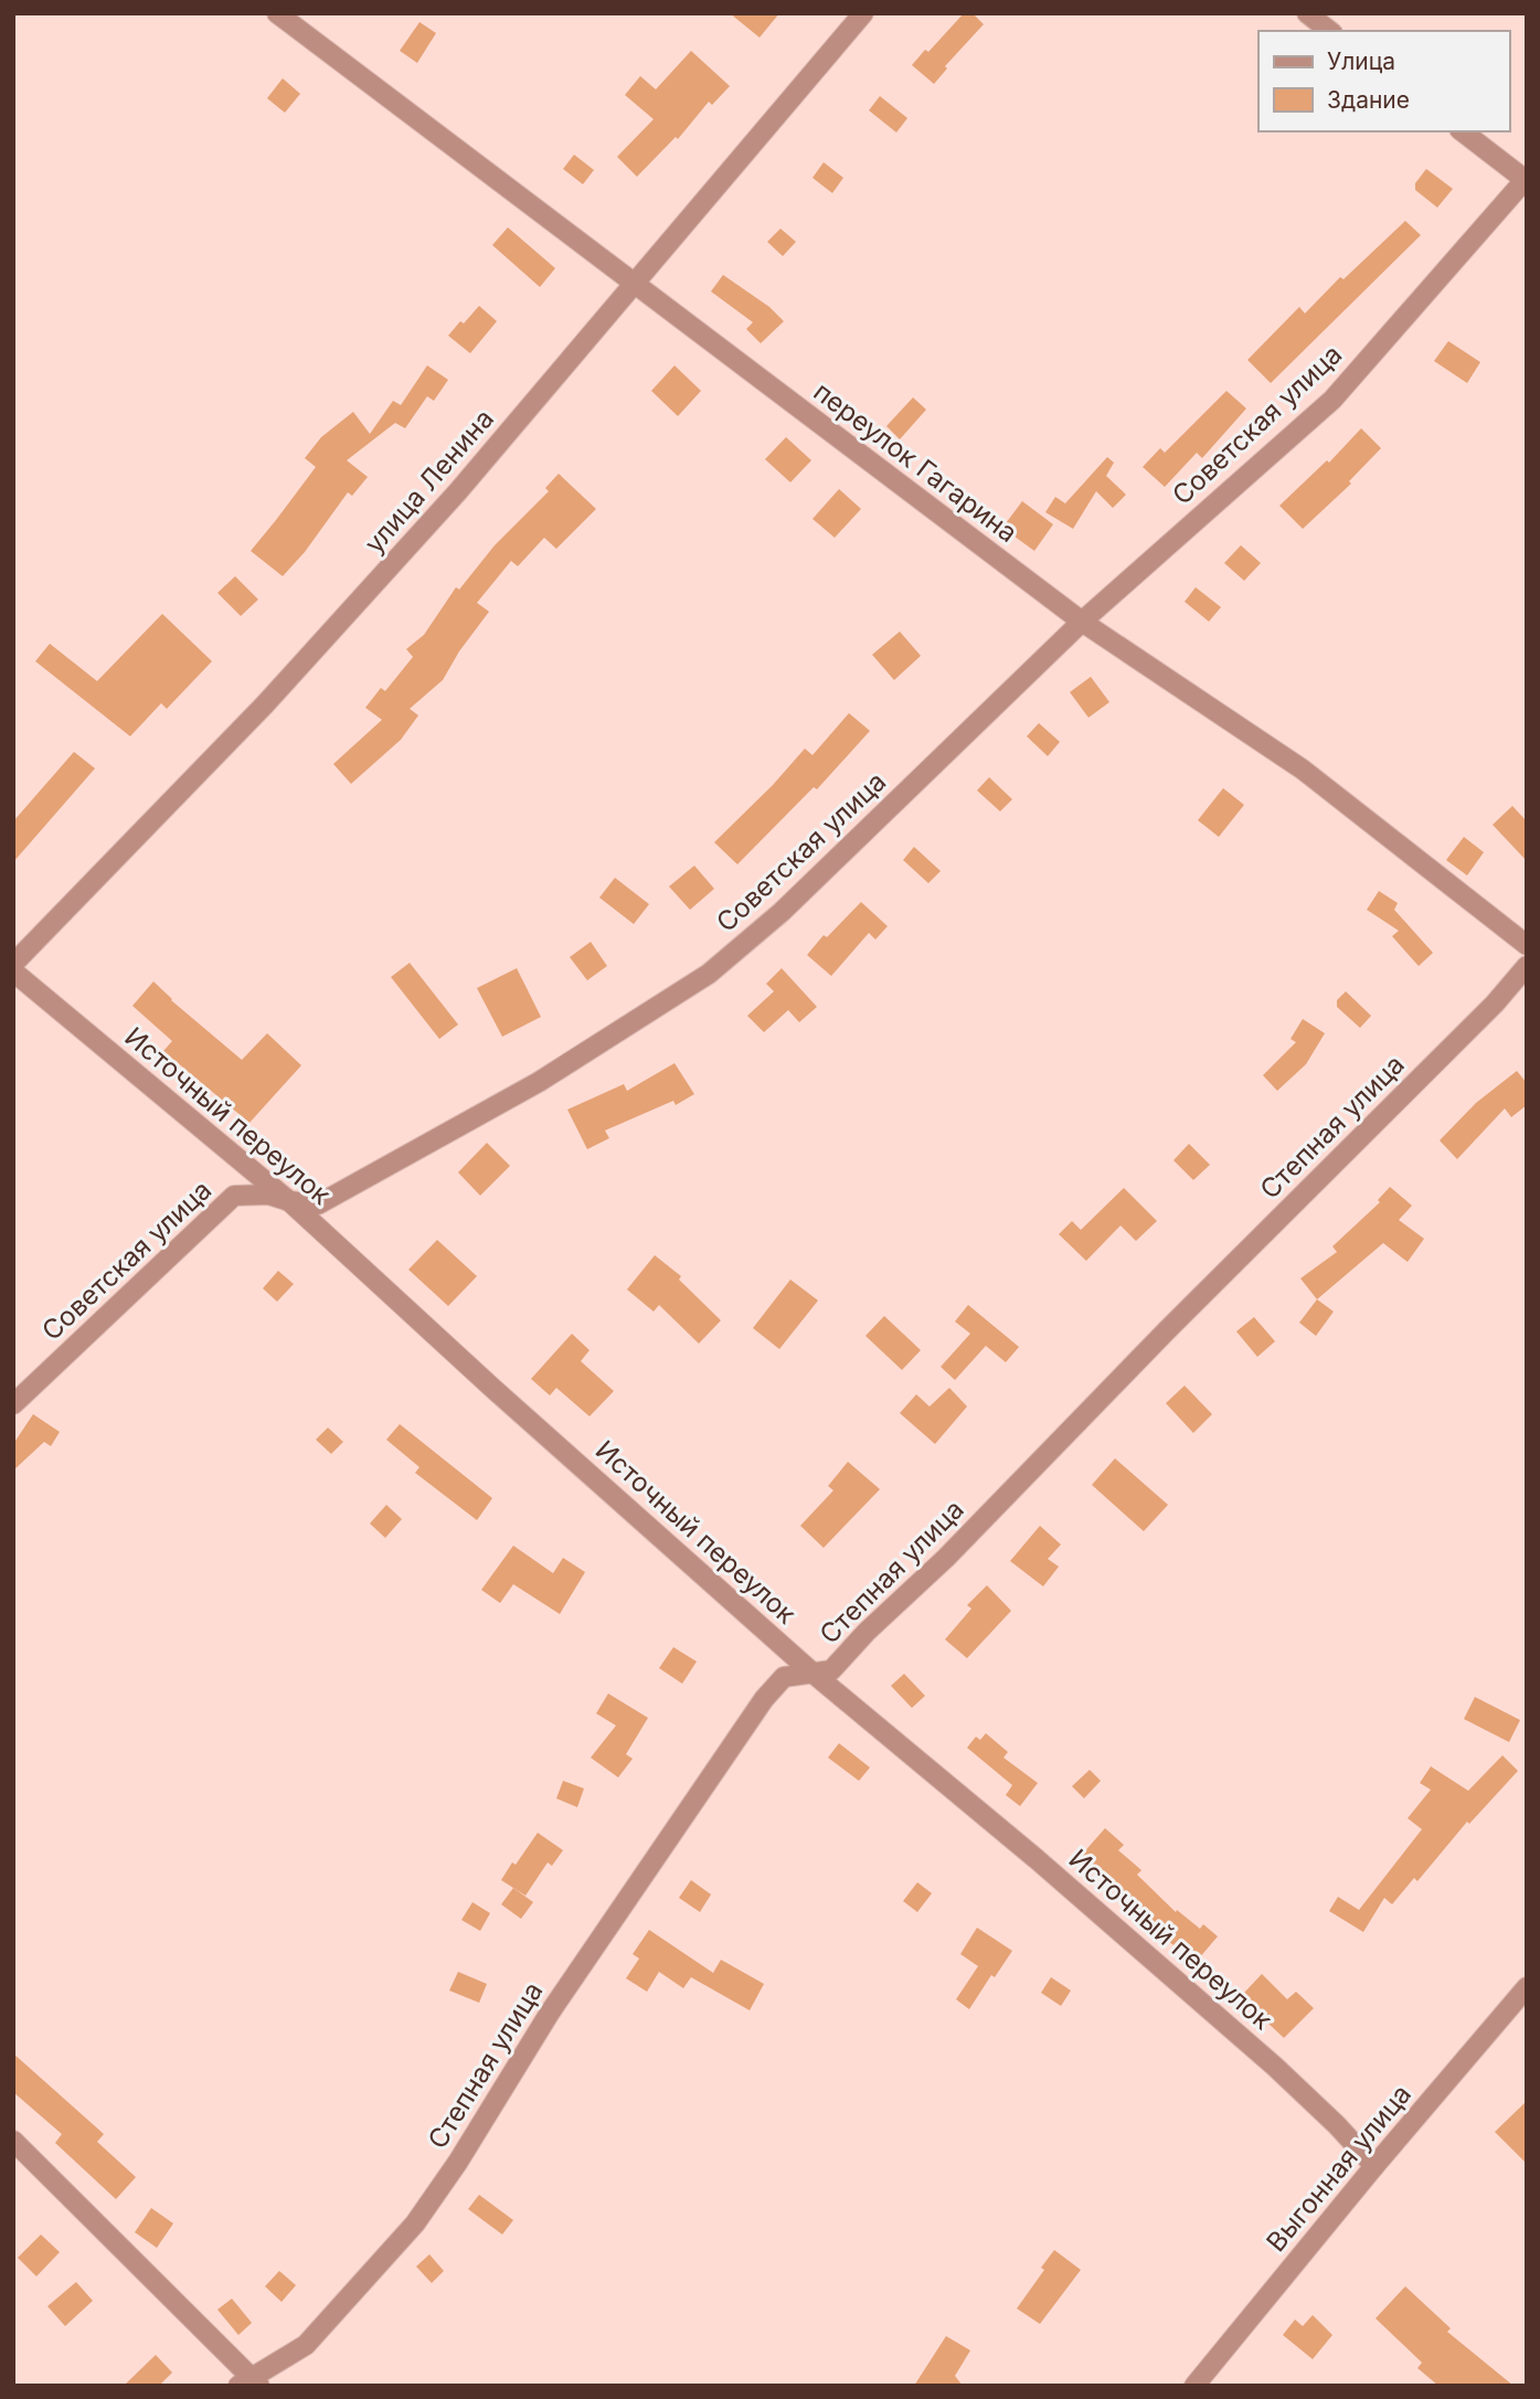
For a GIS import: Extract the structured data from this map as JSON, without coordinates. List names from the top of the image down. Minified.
{"streets":{"street":["Советская улица","переулок Гагарина","улица Ленина","Источный переулок","Степная улица","Выгонная улица"]},"crossings":[["Советская улица","переулок Гагарина"],["Советская улица","Источный переулок"],["переулок Гагарина","улица Ленина"],["Источный переулок","Степная улица"],["Источный переулок","Выгонная улица"]],"legend":["Улица","Здание"]}
